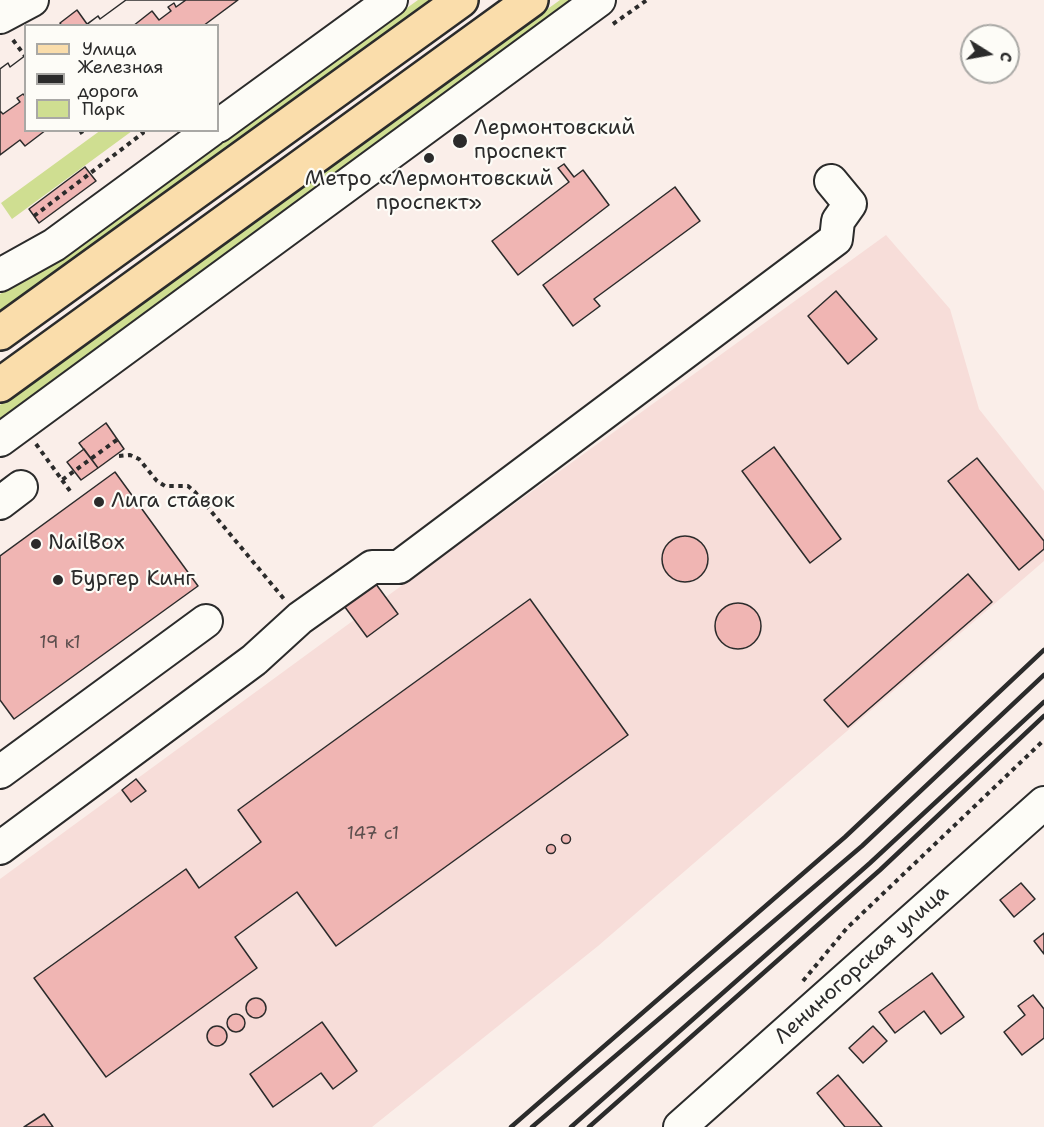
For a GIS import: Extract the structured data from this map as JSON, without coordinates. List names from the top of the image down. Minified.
{"streets":{"street":["Лениногорская улица"]},"places":["Лермонтовский проспект","Метро «Лермонтовский проспект»","Лига ставок","NailBox","Бургер Кинг"],"house_numbers":["19 к1","147 с1"],"legend":["Улица","Железная дорога","Парк"],"north":"right"}
